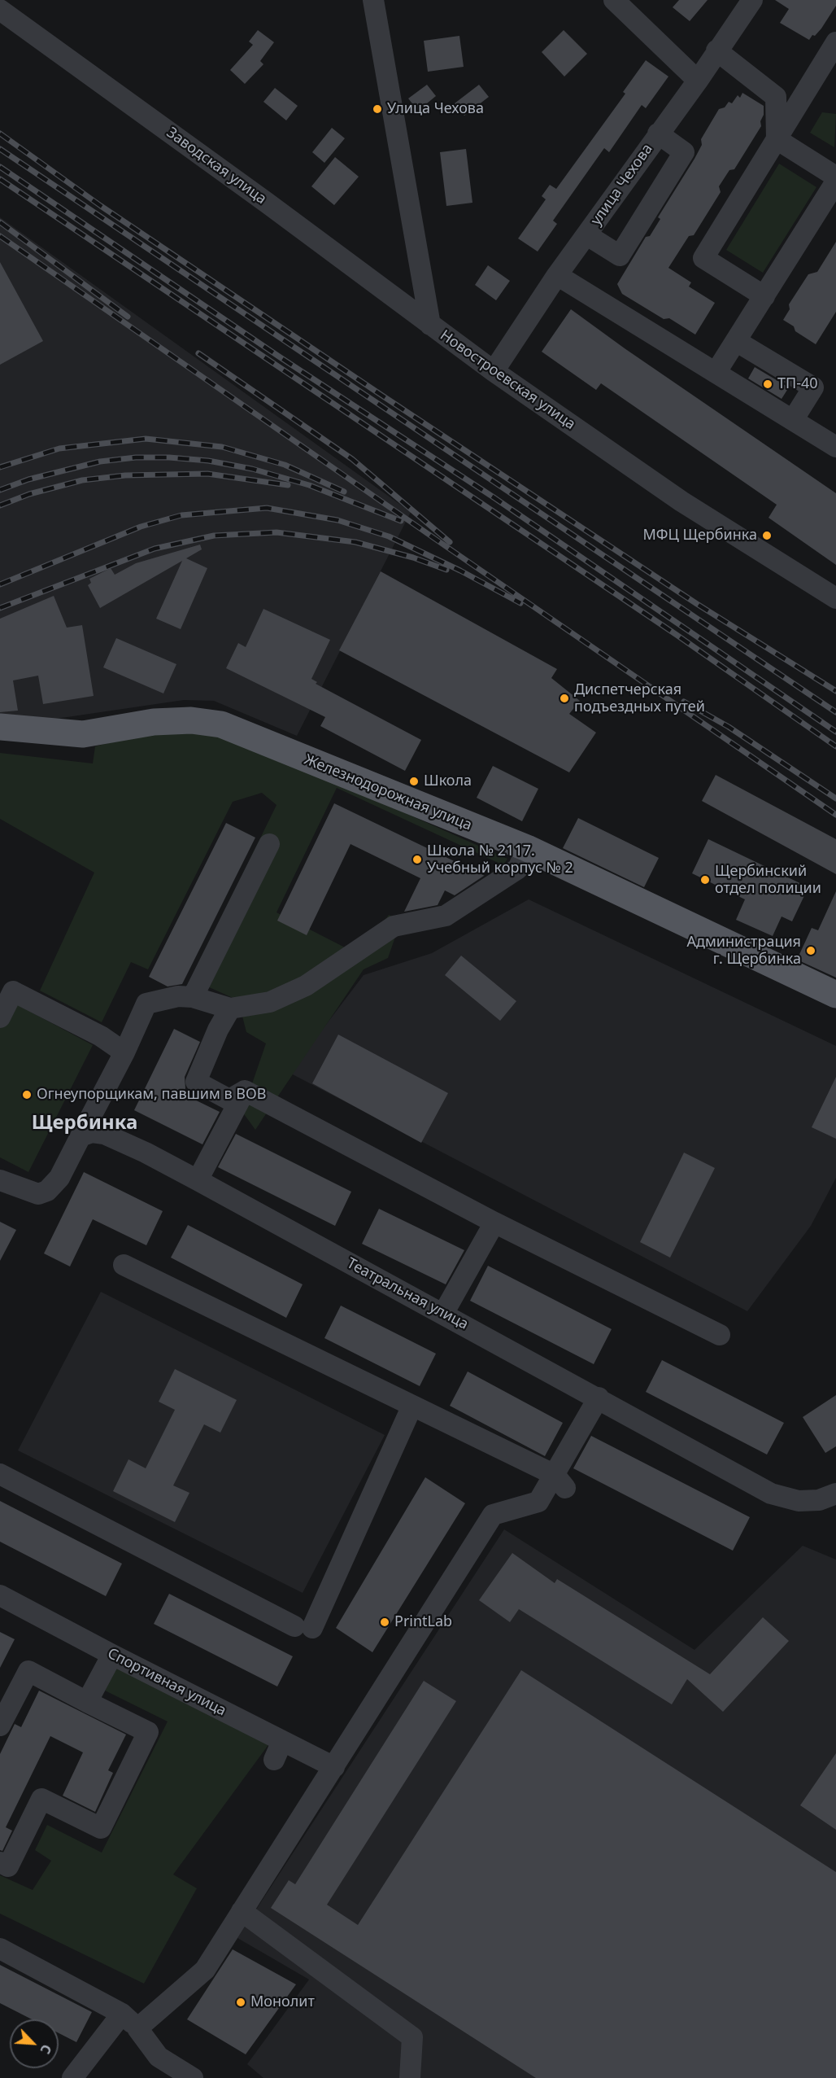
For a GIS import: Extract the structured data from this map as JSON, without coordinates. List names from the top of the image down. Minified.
{"streets":{"main road":["Железнодорожная улица"],"street":["Заводская улица","улица Чехова","Новостроевская улица","Театральная улица","Спортивная улица"]},"crossings":[["Заводская улица","Новостроевская улица"],["улица Чехова","Новостроевская улица"]],"districts":["Щербинка"],"places":["Улица Чехова","ТП-40","МФЦ Щербинка","Диспетчерская подъездных путей","Школа","Школа № 2117. Учебный корпус № 2","Щербинский отдел полиции","Администрация г. Щербинка","Огнеупорщикам, павшим в ВОВ","PrintLab","Монолит"],"north":"bottom right"}
